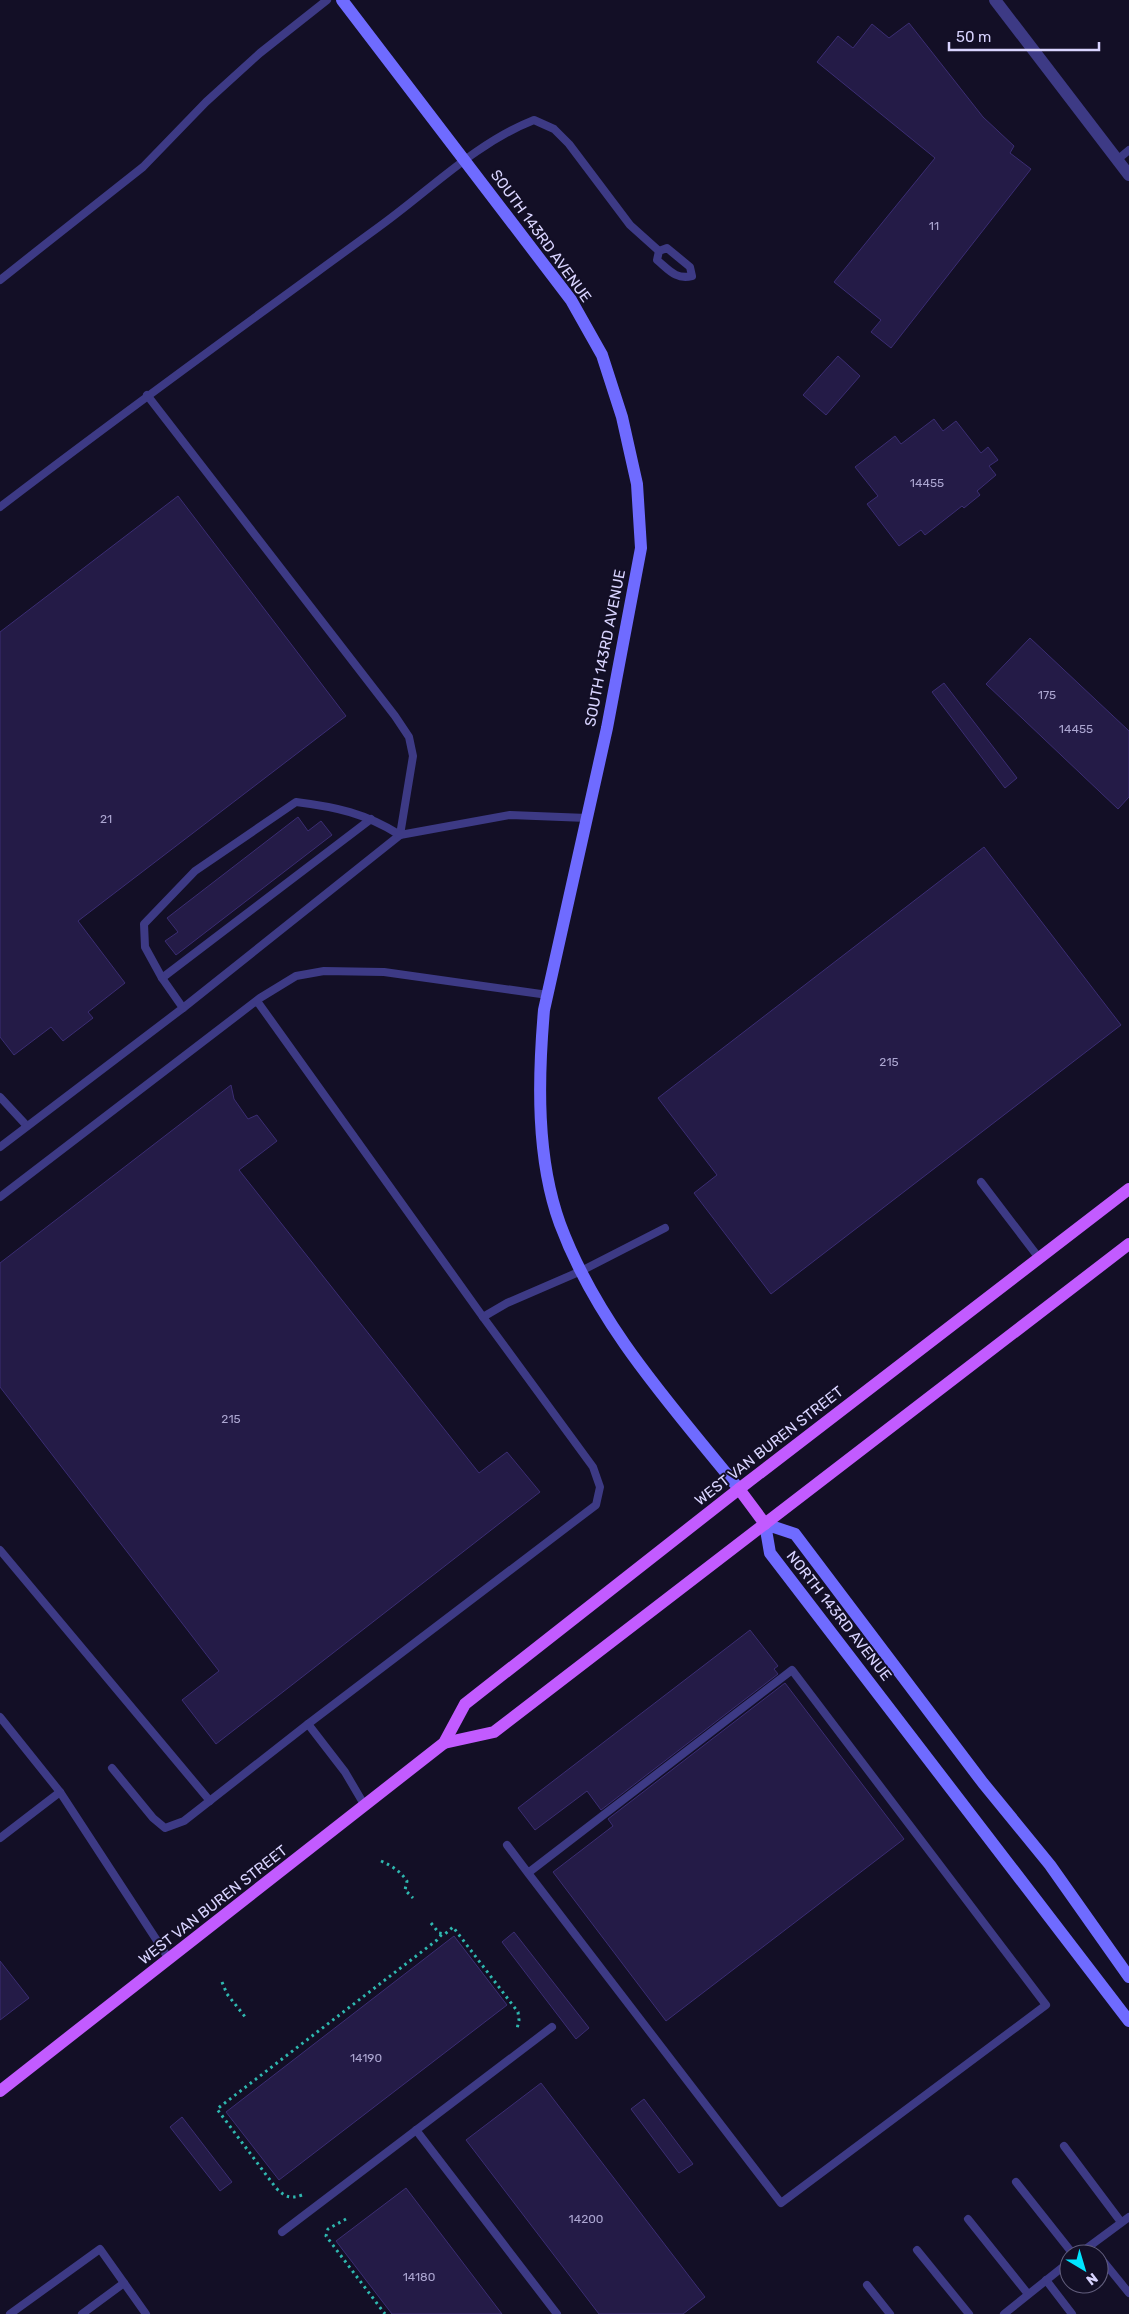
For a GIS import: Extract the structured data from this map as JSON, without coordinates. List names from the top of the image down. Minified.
{"streets":{"main road":["WEST VAN BUREN STREET"],"street":["SOUTH 143RD AVENUE","NORTH 143RD AVENUE"]},"crossings":[["SOUTH 143RD AVENUE","WEST VAN BUREN STREET"],["WEST VAN BUREN STREET","NORTH 143RD AVENUE"]],"house_numbers":["11","14455","175","14455","21","215","215","14190","14200","14180"],"scale_bar":"50 m","north":"bottom right"}
